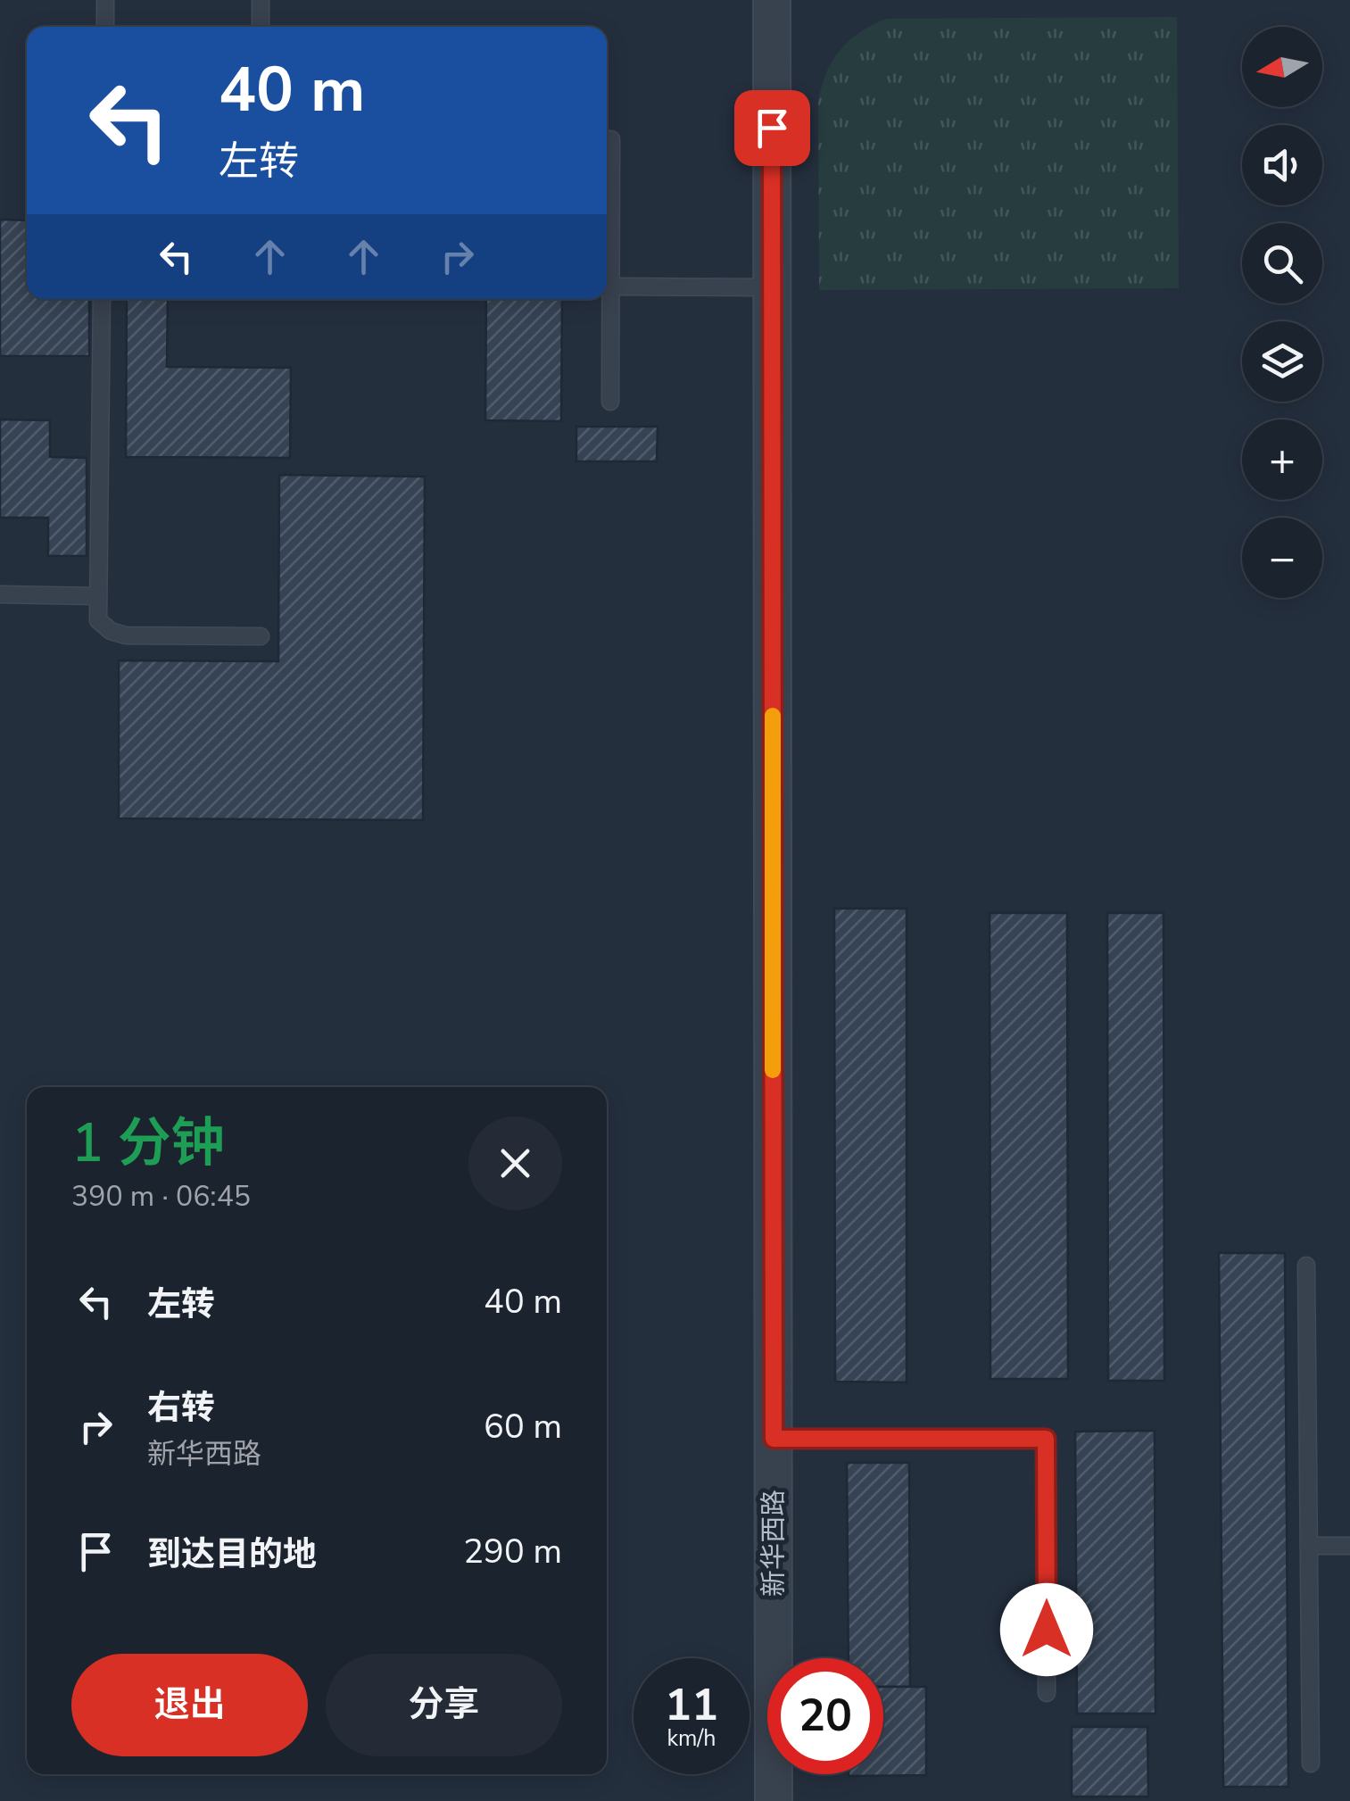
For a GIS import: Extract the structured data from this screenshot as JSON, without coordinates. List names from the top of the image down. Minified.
{"streets":{"street":["新华西路"]},"north":"left","page":{"map_buttons":["+","−"],"turn":["40 m","左转"],"heading":["1 分钟","390 m · 06:45"],"list":[{"name":"左转","value":"40 m"},{"name":"右转","note":"新华西路","value":"60 m"},{"name":"到达目的地","value":"290 m"}],"buttons":["退出","分享"],"speed":"11 km/h","limit":"20"}}
